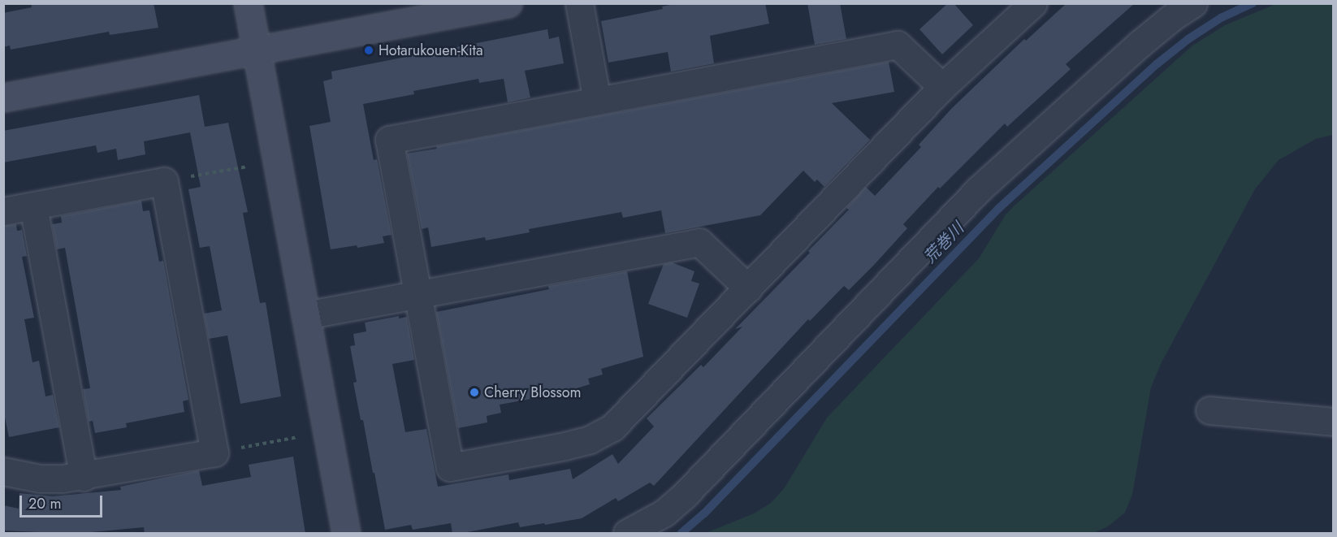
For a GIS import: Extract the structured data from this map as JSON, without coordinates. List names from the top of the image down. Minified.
{"water":["荒巻川"],"places":["Hotarukouen-Kita","Cherry Blossom"],"scale_bar":"20 m"}
